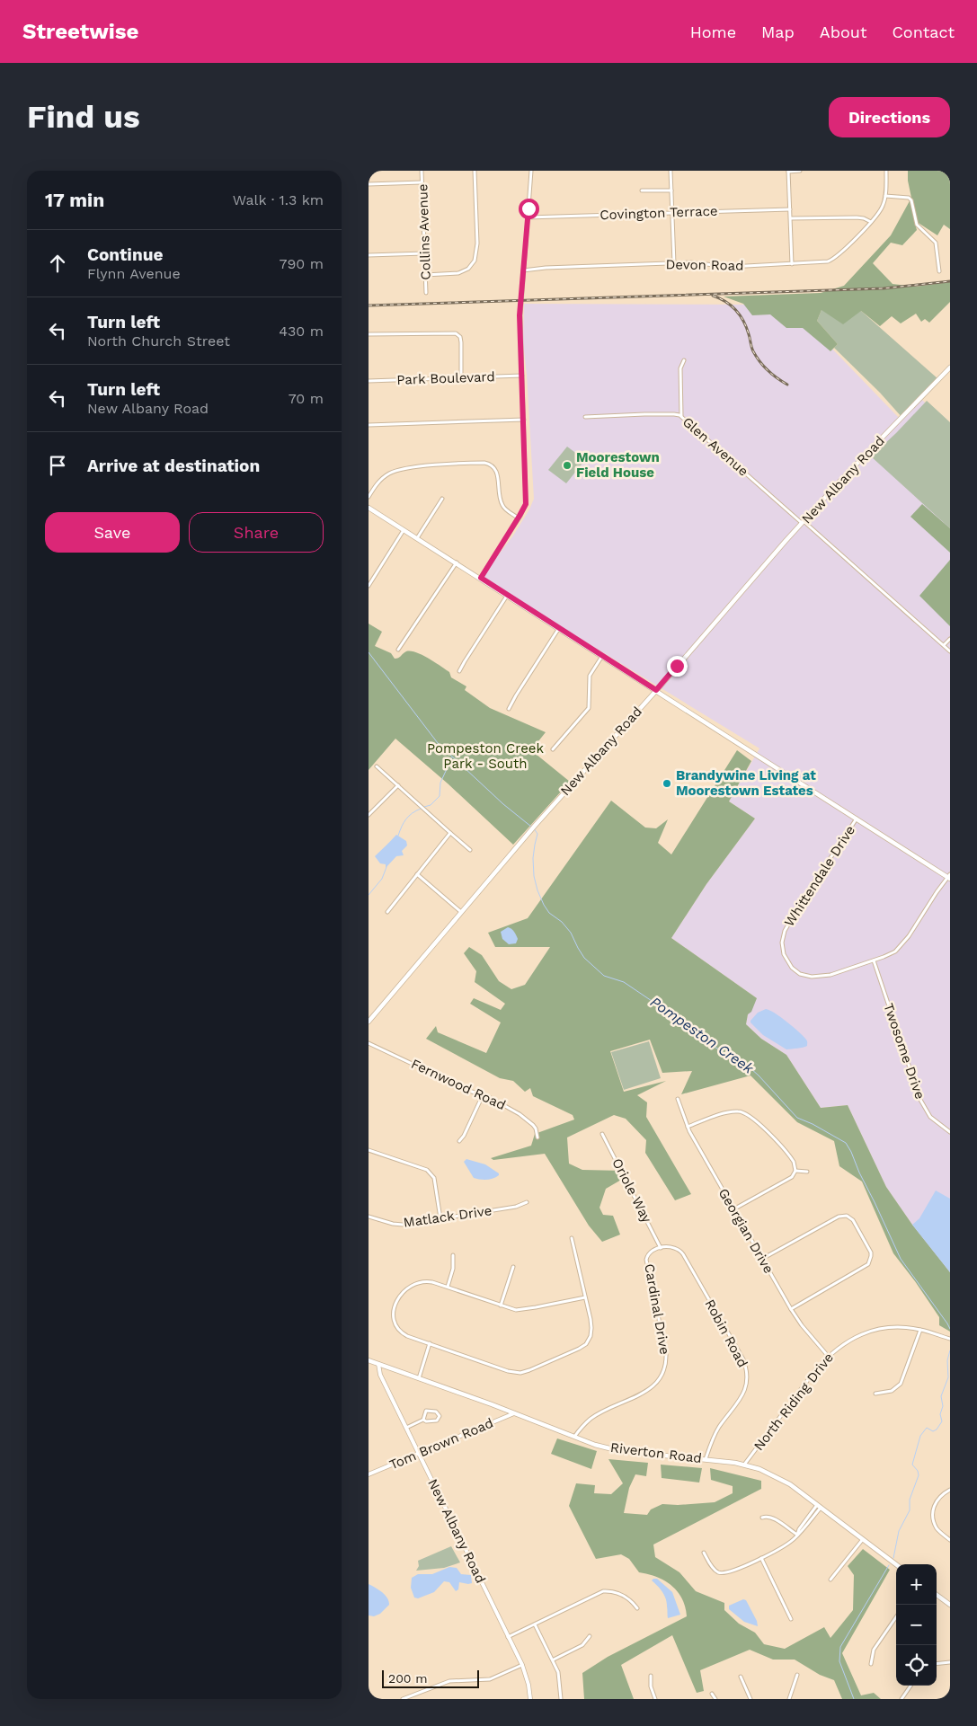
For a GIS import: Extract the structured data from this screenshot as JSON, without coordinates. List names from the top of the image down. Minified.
{"streets":{"main road":["New Albany Road","Riverton Road"],"street":["Covington Terrace","Collins Avenue","Devon Road","Park Boulevard","Glen Avenue","Whittendale Drive","Twosome Drive","Fernwood Road","Oriole Way","Matlack Drive","Georgian Drive","Cardinal Drive","Robin Road","North Riding Drive","Tom Brown Road"]},"crossings":[["Glen Avenue","New Albany Road"],["New Albany Road","Tom Brown Road"],["New Albany Road","Riverton Road"],["Whittendale Drive","Twosome Drive"],["Oriole Way","Cardinal Drive"],["Oriole Way","Robin Road"],["Georgian Drive","North Riding Drive"],["Cardinal Drive","Robin Road"],["Cardinal Drive","Riverton Road"],["Robin Road","Riverton Road"],["North Riding Drive","Riverton Road"],["Tom Brown Road","Riverton Road"]],"water":["Pompeston Creek"],"parks":["Pompeston Creek Park - South"],"places":["Moorestown Field House","Brandywine Living at Moorestown Estates"],"scale_bar":"200 m","page":{"header":"Streetwise","nav":["Home","Map","About","Contact"],"buttons":["Directions",["Save","Share"]],"title":"Find us","heading":["17 min","Walk · 1.3 km"],"list":[["Continue","Flynn Avenue","790 m"],["Turn left","North Church Street","430 m"],["Turn left","New Albany Road","70 m"],"Arrive at destination"],"map_buttons":["+","−"],"scale":"200 m"}}
